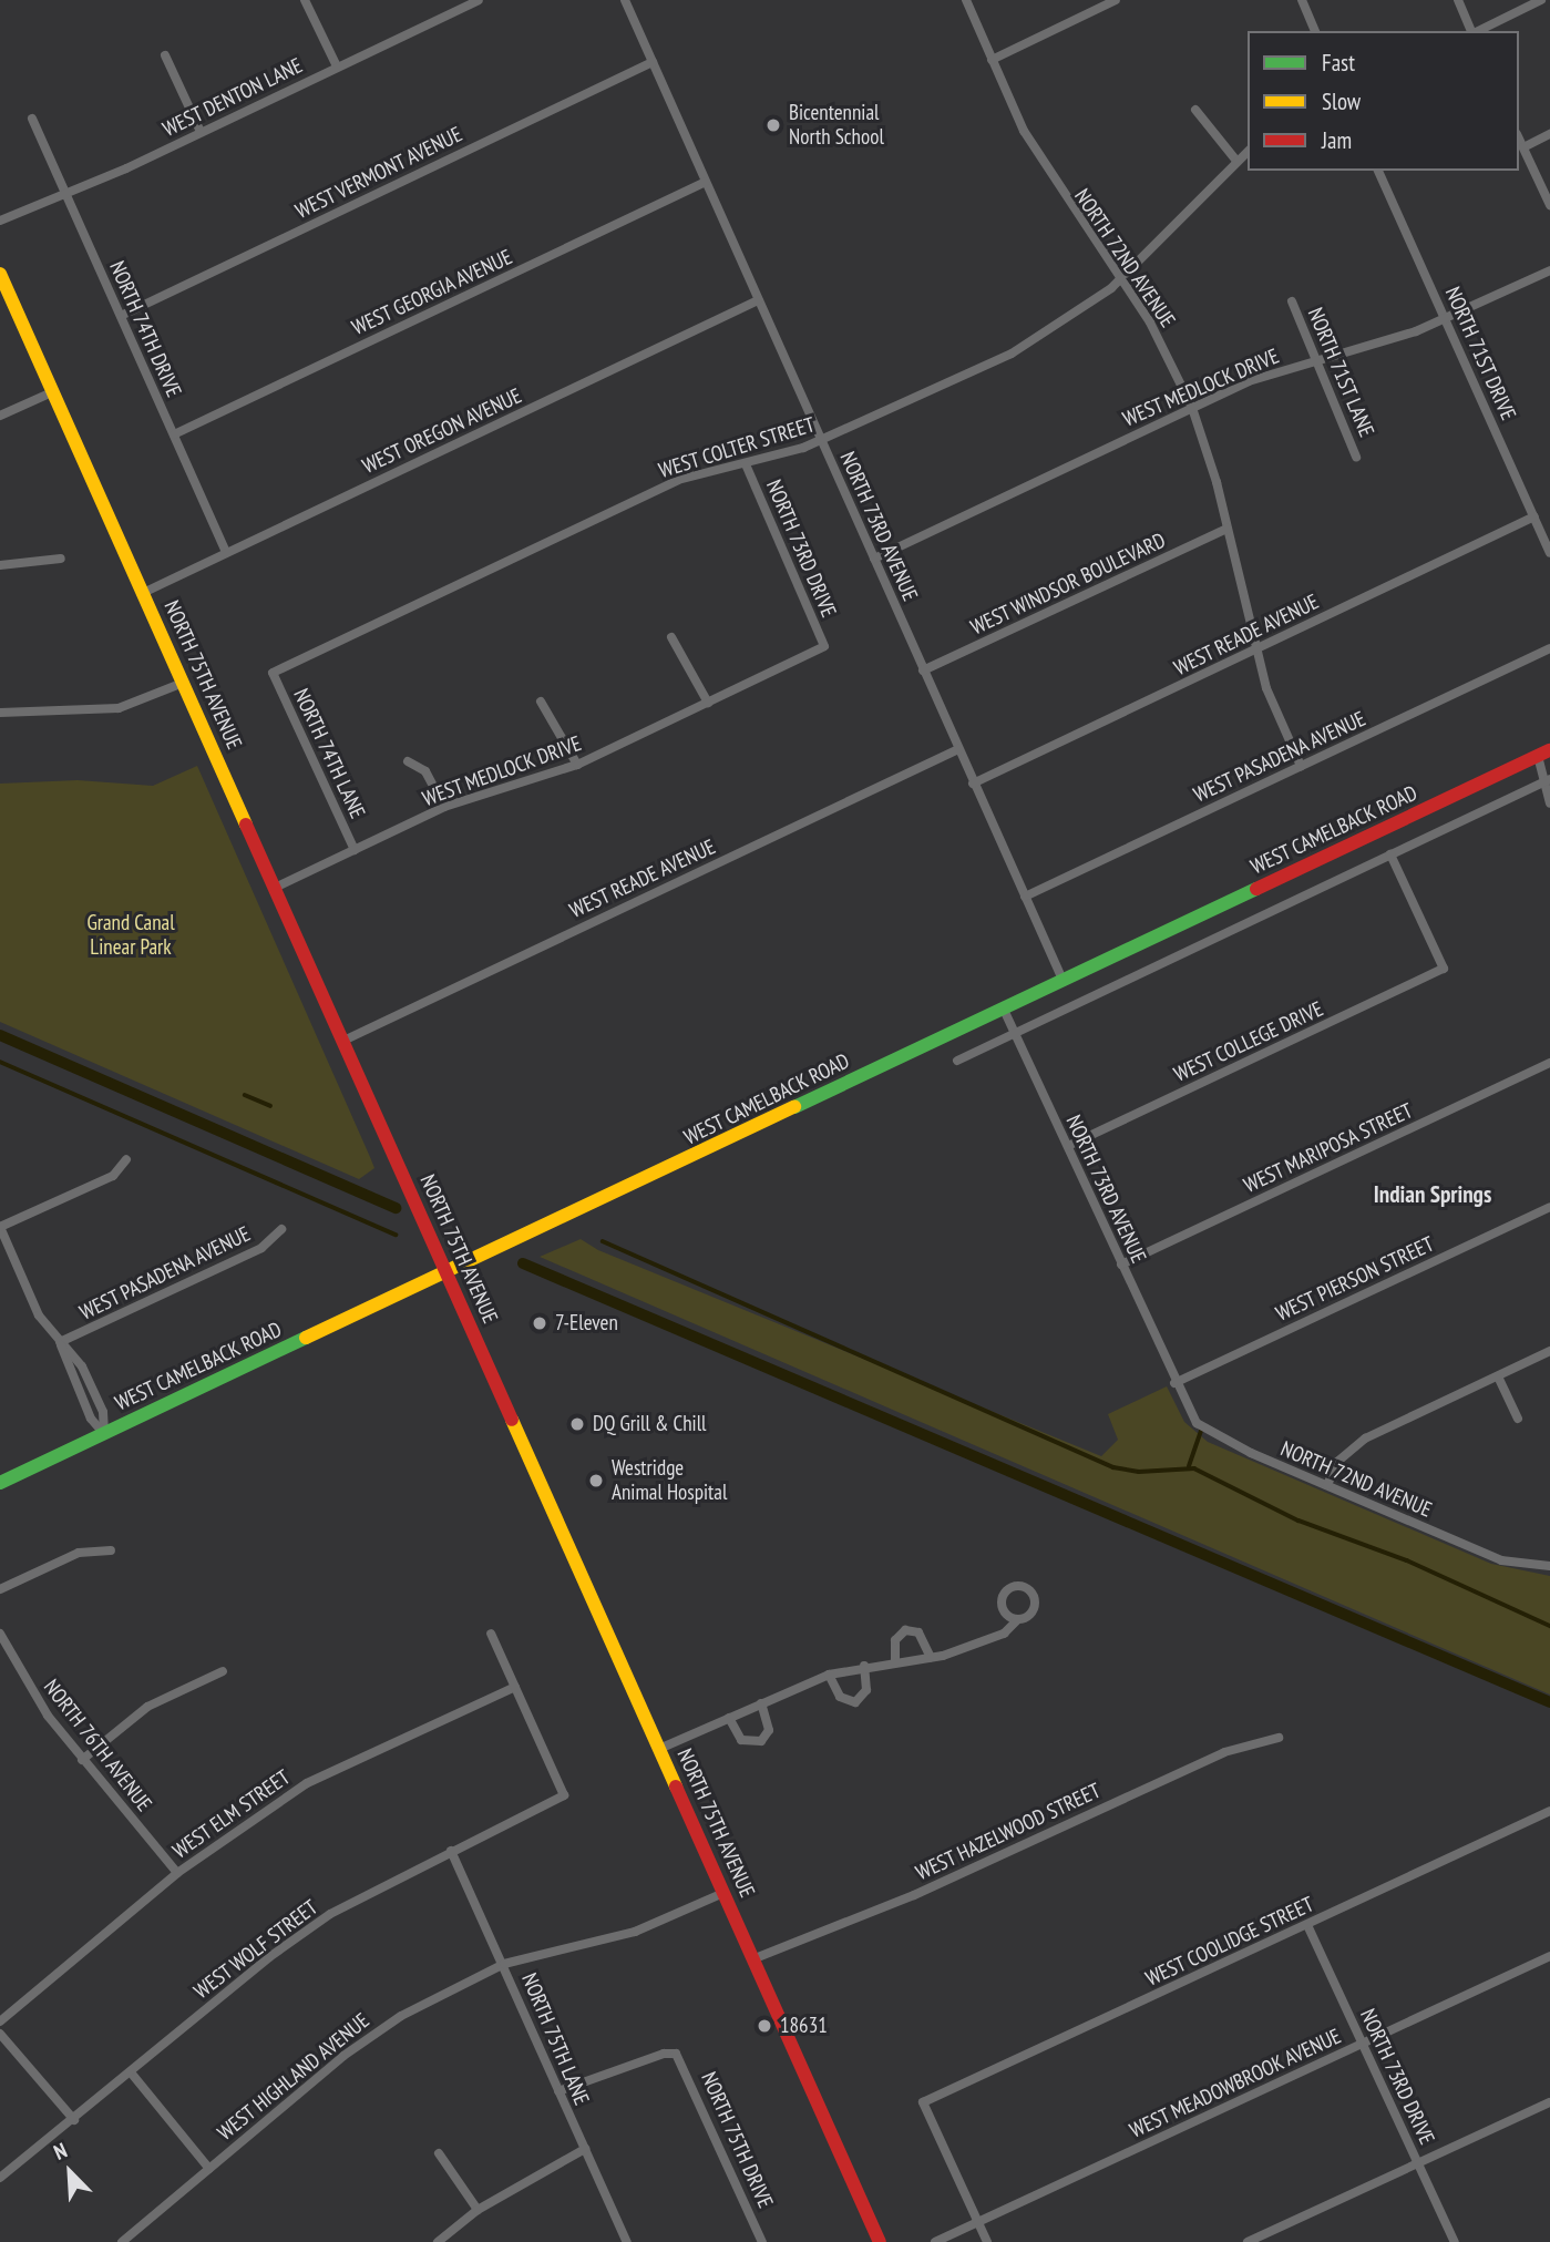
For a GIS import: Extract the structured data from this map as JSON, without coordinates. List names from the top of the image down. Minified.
{"streets":{"main road":["NORTH 75TH AVENUE","WEST CAMELBACK ROAD"],"street":["WEST DENTON LANE","WEST VERMONT AVENUE","NORTH 72ND AVENUE","WEST GEORGIA AVENUE","NORTH 74TH DRIVE","NORTH 71ST DRIVE","NORTH 71ST LANE","WEST MEDLOCK DRIVE","WEST OREGON AVENUE","WEST COLTER STREET","NORTH 73RD AVENUE","NORTH 73RD DRIVE","WEST WINDSOR BOULEVARD","WEST READE AVENUE","NORTH 74TH LANE","WEST PASADENA AVENUE","WEST COLLEGE DRIVE","WEST MARIPOSA STREET","WEST PIERSON STREET","NORTH 76TH AVENUE","WEST ELM STREET","WEST HAZELWOOD STREET","WEST COOLIDGE STREET","WEST WOLF STREET","NORTH 75TH LANE","WEST HIGHLAND AVENUE","WEST MEADOWBROOK AVENUE","NORTH 75TH DRIVE"]},"crossings":[["WEST DENTON LANE","NORTH 74TH DRIVE"],["WEST VERMONT AVENUE","NORTH 74TH DRIVE"],["WEST VERMONT AVENUE","NORTH 73RD AVENUE"],["NORTH 72ND AVENUE","WEST MEDLOCK DRIVE"],["NORTH 72ND AVENUE","WEST COLTER STREET"],["NORTH 72ND AVENUE","NORTH 73RD AVENUE"],["NORTH 72ND AVENUE","WEST WINDSOR BOULEVARD"],["NORTH 72ND AVENUE","WEST READE AVENUE"],["NORTH 72ND AVENUE","WEST PASADENA AVENUE"],["NORTH 72ND AVENUE","WEST PIERSON STREET"],["WEST GEORGIA AVENUE","NORTH 74TH DRIVE"],["WEST GEORGIA AVENUE","NORTH 73RD AVENUE"],["NORTH 74TH DRIVE","WEST OREGON AVENUE"],["NORTH 71ST DRIVE","WEST MEDLOCK DRIVE"],["NORTH 71ST DRIVE","WEST READE AVENUE"],["NORTH 71ST LANE","WEST MEDLOCK DRIVE"],["WEST MEDLOCK DRIVE","NORTH 73RD AVENUE"],["WEST MEDLOCK DRIVE","NORTH 73RD DRIVE"],["WEST MEDLOCK DRIVE","NORTH 75TH AVENUE"],["WEST MEDLOCK DRIVE","NORTH 74TH LANE"],["WEST OREGON AVENUE","NORTH 73RD AVENUE"],["WEST OREGON AVENUE","NORTH 75TH AVENUE"],["WEST COLTER STREET","NORTH 73RD AVENUE"],["WEST COLTER STREET","NORTH 73RD DRIVE"],["WEST COLTER STREET","NORTH 74TH LANE"],["NORTH 73RD AVENUE","WEST WINDSOR BOULEVARD"],["NORTH 73RD AVENUE","WEST READE AVENUE"],["NORTH 73RD AVENUE","WEST PASADENA AVENUE"],["NORTH 73RD AVENUE","WEST CAMELBACK ROAD"],["NORTH 73RD AVENUE","WEST COLLEGE DRIVE"],["NORTH 73RD AVENUE","WEST MARIPOSA STREET"],["NORTH 73RD AVENUE","WEST PIERSON STREET"],["NORTH 73RD DRIVE","WEST COOLIDGE STREET"],["NORTH 73RD DRIVE","WEST MEADOWBROOK AVENUE"],["WEST READE AVENUE","NORTH 75TH AVENUE"],["NORTH 75TH AVENUE","WEST CAMELBACK ROAD"],["NORTH 75TH AVENUE","WEST HAZELWOOD STREET"],["NORTH 75TH AVENUE","WEST HIGHLAND AVENUE"],["NORTH 76TH AVENUE","WEST ELM STREET"],["WEST ELM STREET","WEST WOLF STREET"],["WEST COOLIDGE STREET","WEST MEADOWBROOK AVENUE"],["WEST WOLF STREET","NORTH 75TH LANE"],["NORTH 75TH LANE","WEST HIGHLAND AVENUE"],["NORTH 75TH LANE","NORTH 75TH DRIVE"]],"districts":["Indian Springs"],"parks":["Grand Canal Linear Park"],"places":["Bicentennial North School","7-Eleven","DQ Grill & Chill","Westridge Animal Hospital","18631"],"legend":["Fast","Slow","Jam"],"north":"top left"}
